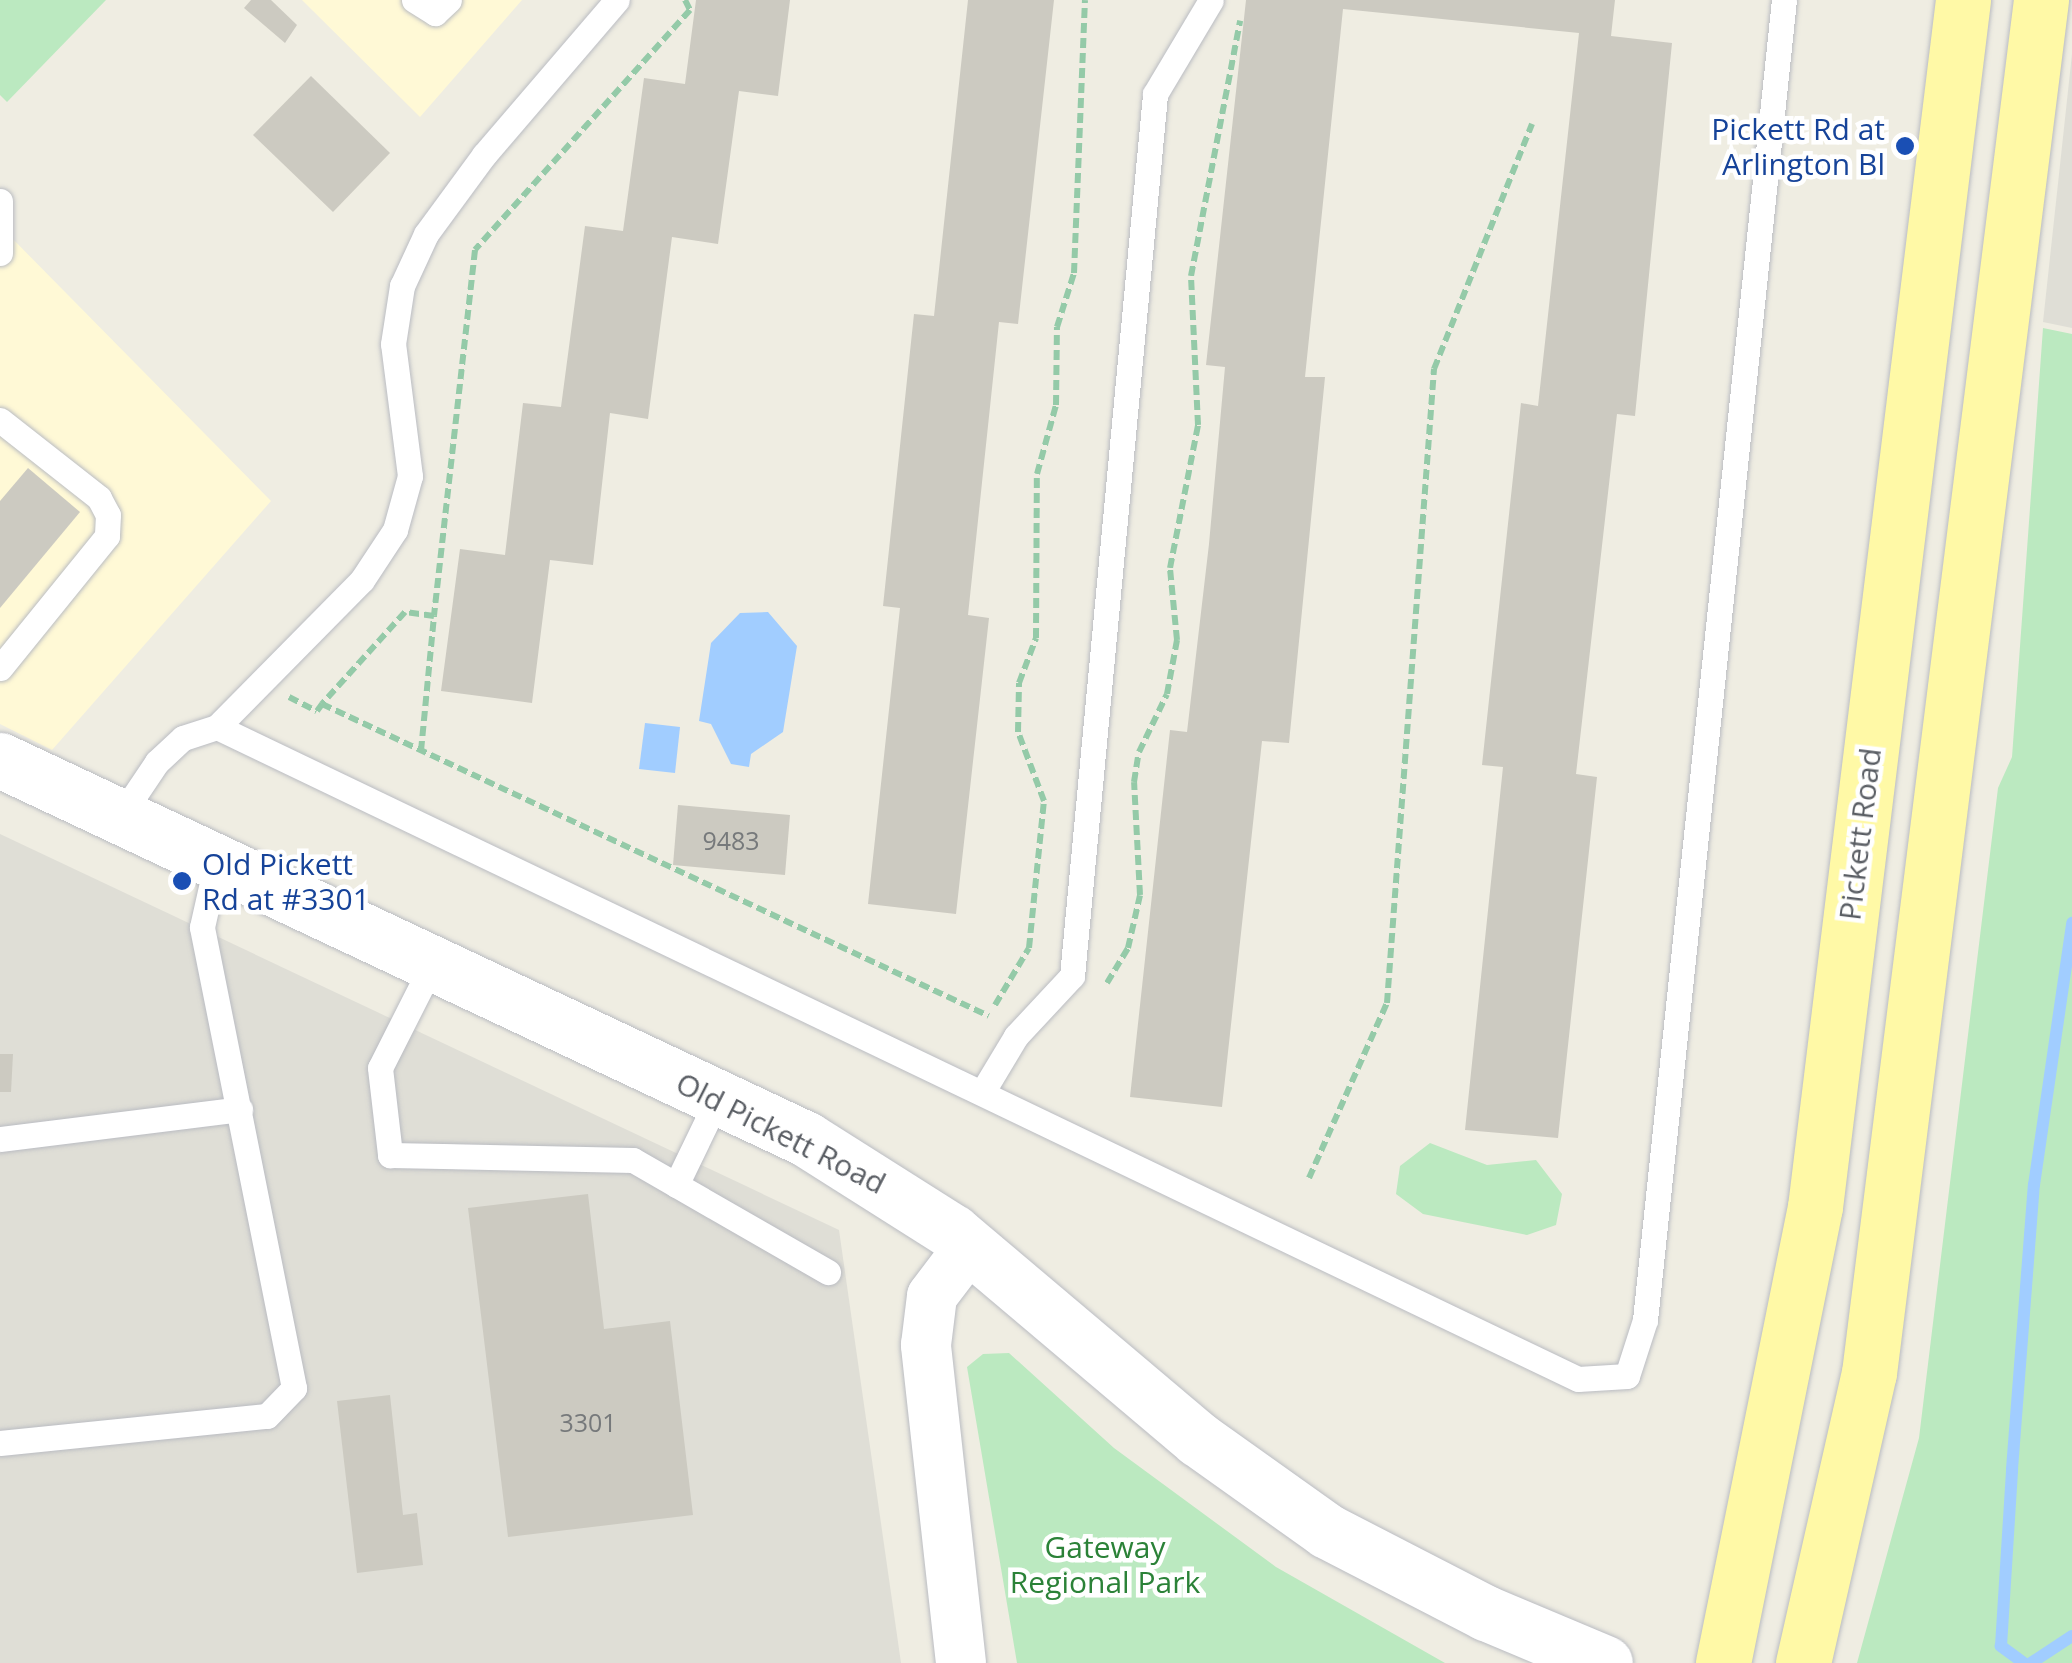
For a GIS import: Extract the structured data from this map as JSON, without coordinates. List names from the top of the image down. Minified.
{"streets":{"main road":["Pickett Road"],"street":["Old Pickett Road"]},"parks":["Gateway Regional Park"],"places":["Pickett Rd at Arlington Bl","Old Pickett Rd at #3301"],"house_numbers":["9483","3301"]}
